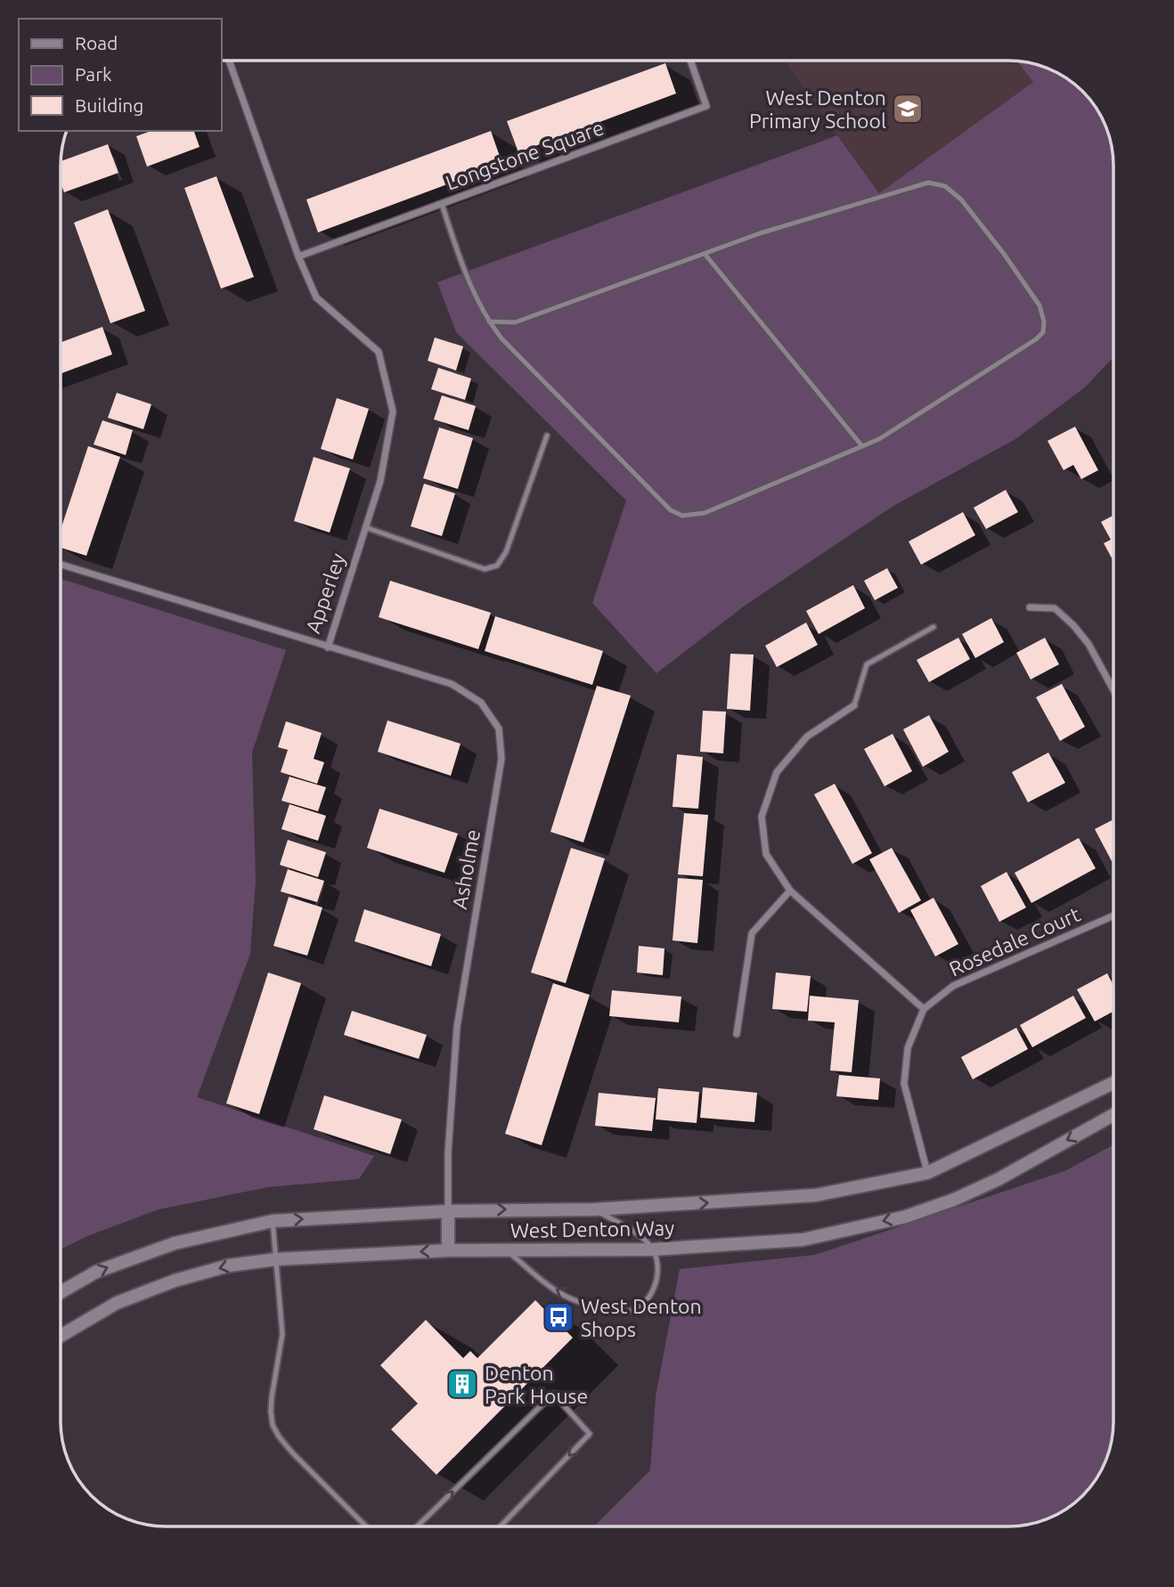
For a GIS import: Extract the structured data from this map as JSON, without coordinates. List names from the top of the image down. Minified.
{"streets":{"street":["Longstone Square","Apperley","Asholme","Rosedale Court","West Denton Way"]},"crossings":[["Longstone Square","Apperley"],["Apperley","Asholme"],["Asholme","West Denton Way"],["Rosedale Court","West Denton Way"]],"places":{"school or university":["West Denton Primary School"],"bus stop":["West Denton Shops"],"building":["Denton Park House"]},"legend":["Road","Park","Building"]}
